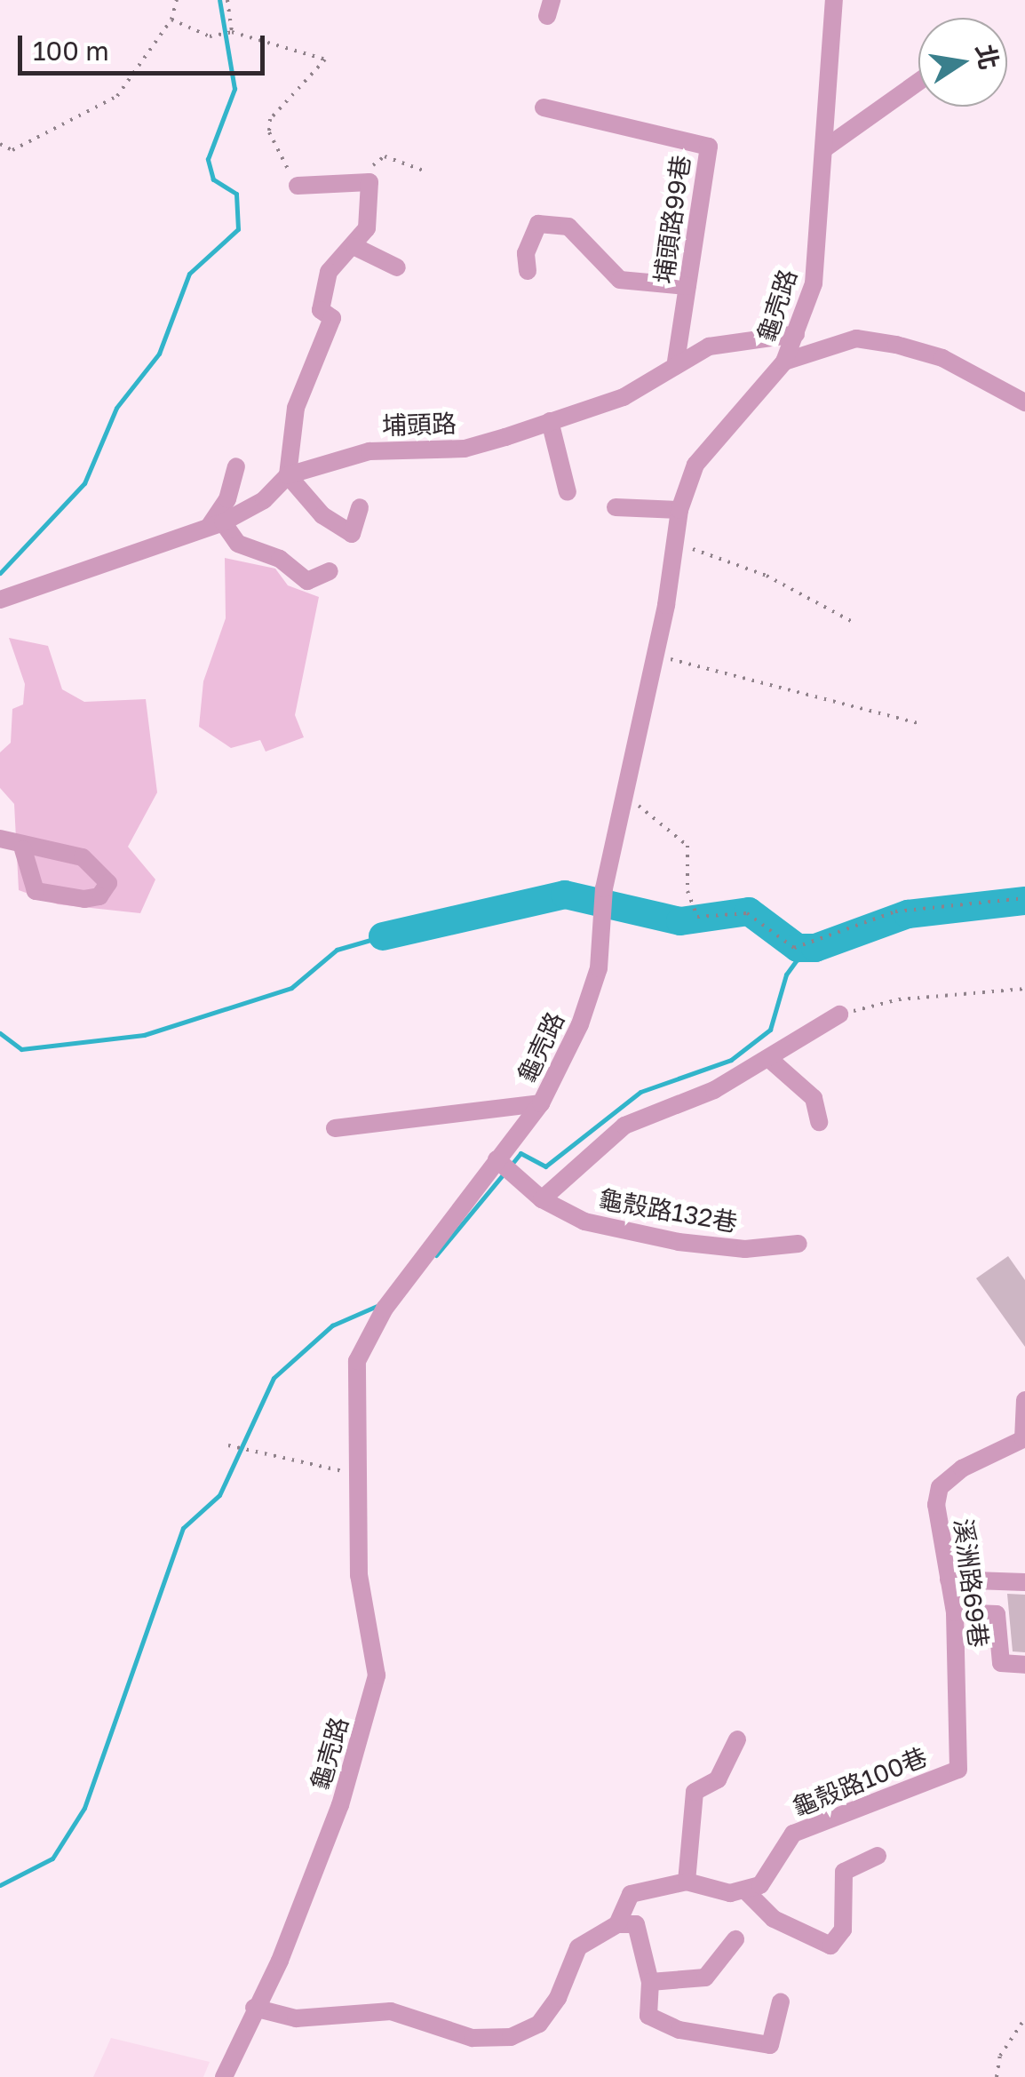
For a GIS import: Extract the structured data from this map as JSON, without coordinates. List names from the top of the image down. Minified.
{"streets":{"street":["埔頭路99巷","龜壳路","埔頭路","龜殼路132巷","溪洲路69巷","龜殼路100巷"]},"crossings":[["埔頭路99巷","埔頭路"],["龜壳路","埔頭路"],["龜壳路","龜殼路132巷"],["溪洲路69巷","龜殼路100巷"]],"scale_bar":"100 m","north":"right"}
